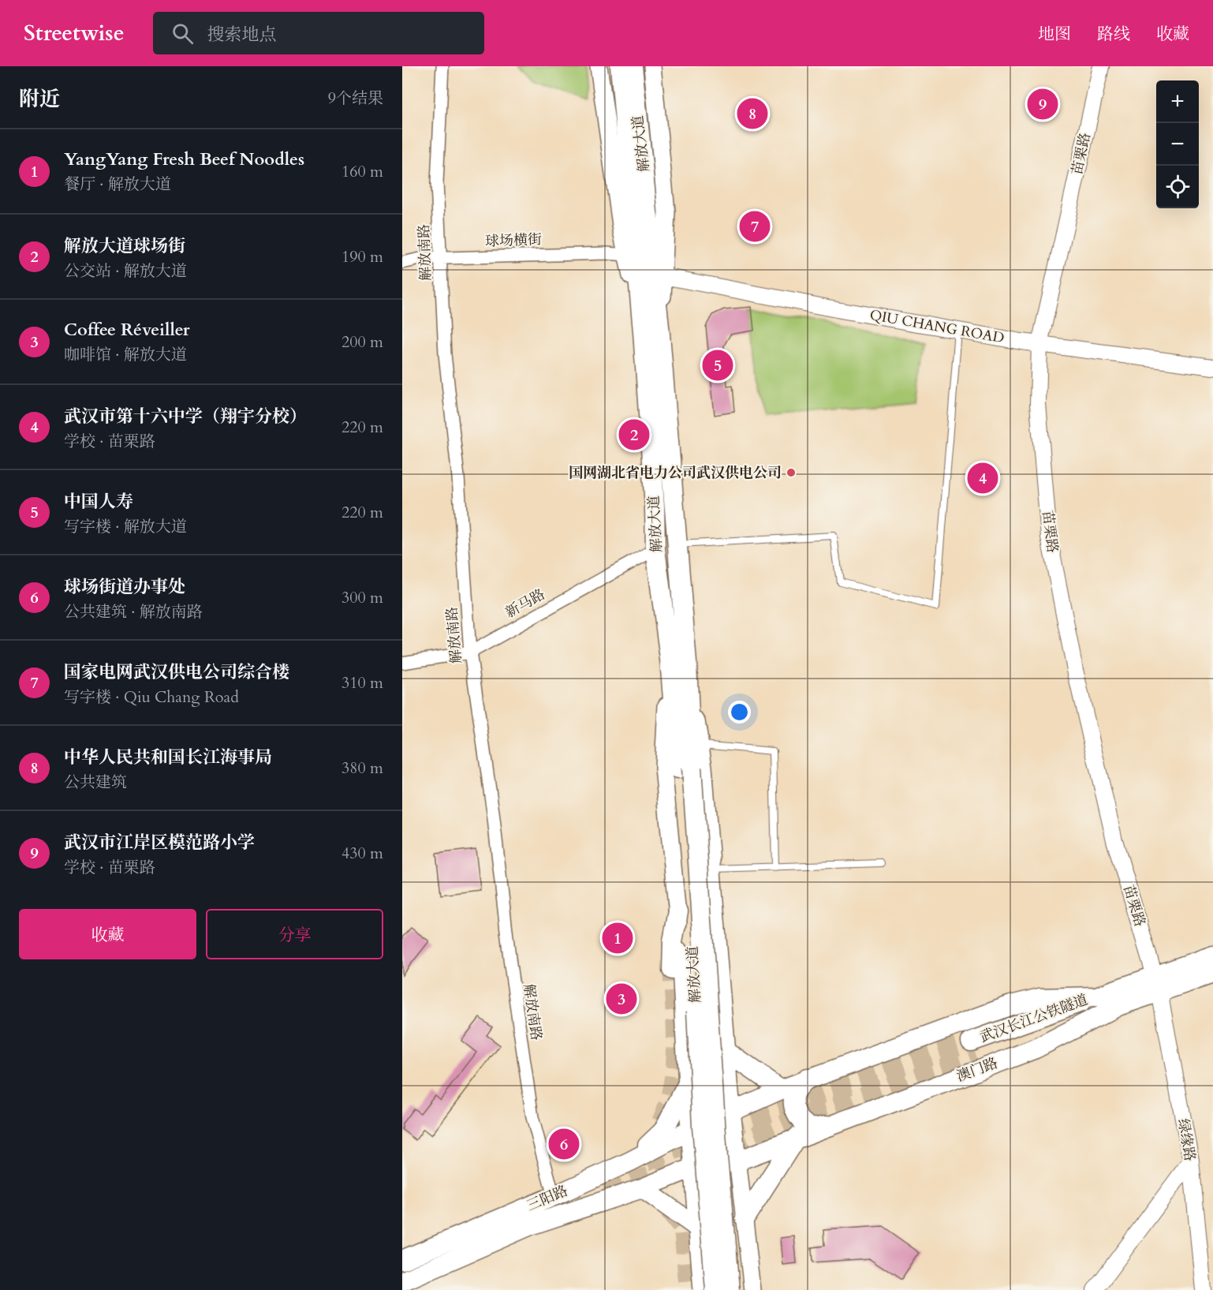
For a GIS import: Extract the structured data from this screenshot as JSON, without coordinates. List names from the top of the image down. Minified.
{"streets":{"main road":["解放大道","武汉长江公铁隧道","澳门路","三阳路"],"street":["苗栗路","球场横街","解放南路","QIU CHANG ROAD","新马路","绿缘路"]},"crossings":[["解放大道","球场横街"],["解放大道","QIU CHANG ROAD"],["解放大道","新马路"],["解放大道","澳门路"],["解放大道","三阳路"],["苗栗路","QIU CHANG ROAD"],["苗栗路","澳门路"],["苗栗路","绿缘路"],["球场横街","解放南路"],["解放南路","新马路"],["解放南路","三阳路"],["武汉长江公铁隧道","澳门路"],["澳门路","绿缘路"],["澳门路","三阳路"]],"places":["国网湖北省电力公司武汉供电公司"],"page":{"header":"Streetwise","search":"搜索地点","nav":["地图","路线","收藏"],"heading":["附近","9个结果"],"map_buttons":["+","−"],"pins":["9","8","7","5","2","4","1","3","6"],"list":[{"mark":"1","name":"YangYang Fresh Beef Noodles","note":"餐厅 · 解放大道","value":"160 m"},{"mark":"2","name":"解放大道球场街","note":"公交站 · 解放大道","value":"190 m"},{"mark":"3","name":"Coffee Réveiller","note":"咖啡馆 · 解放大道","value":"200 m"},{"mark":"4","name":"武汉市第十六中学（翔宇分校）","note":"学校 · 苗栗路","value":"220 m"},{"mark":"5","name":"中国人寿","note":"写字楼 · 解放大道","value":"220 m"},{"mark":"6","name":"球场街道办事处","note":"公共建筑 · 解放南路","value":"300 m"},{"mark":"7","name":"国家电网武汉供电公司综合楼","note":"写字楼 · Qiu Chang Road","value":"310 m"},{"mark":"8","name":"中华人民共和国长江海事局","note":"公共建筑","value":"380 m"},{"mark":"9","name":"武汉市江岸区模范路小学","note":"学校 · 苗栗路","value":"430 m"}],"buttons":["收藏","分享"]}}
